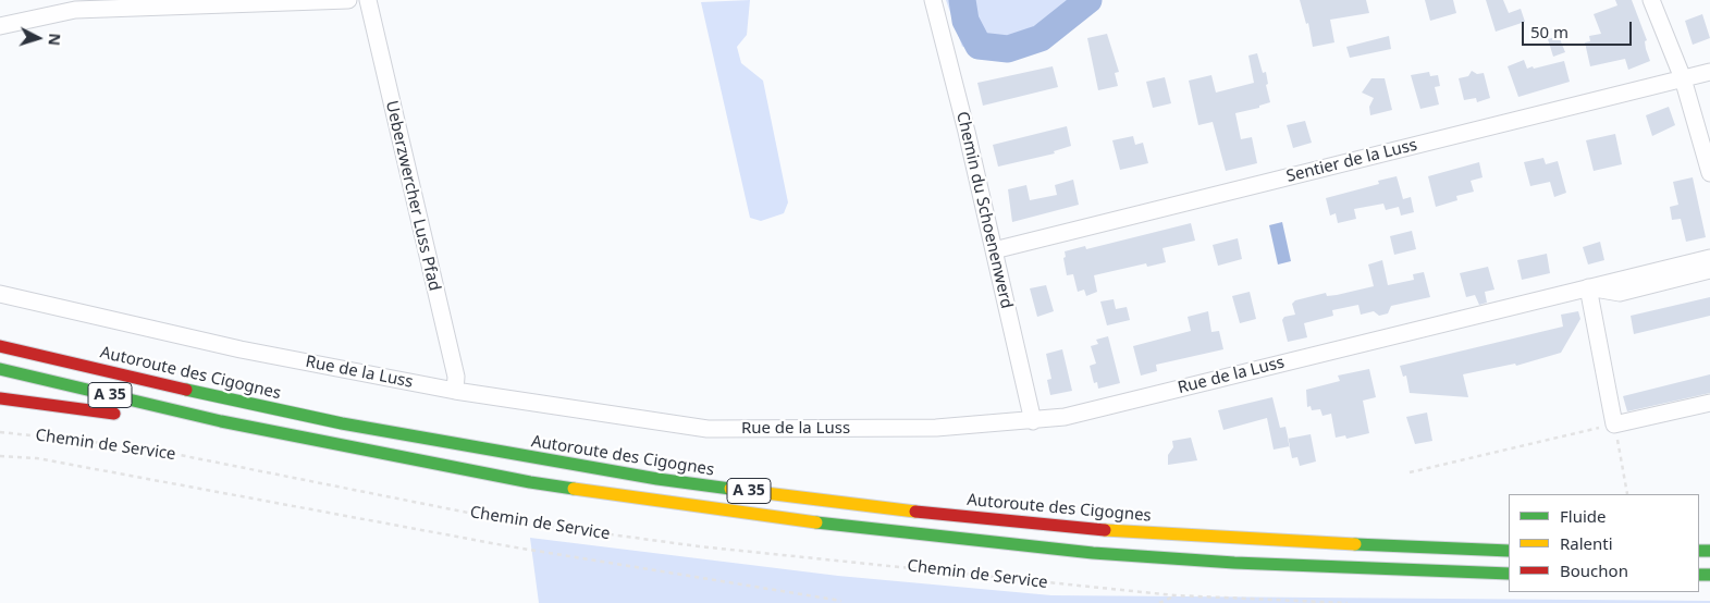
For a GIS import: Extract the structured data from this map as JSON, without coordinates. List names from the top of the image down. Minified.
{"streets":{"highway":["Autoroute des Cigognes","A 35"],"street":["Sentier de la Luss","Ueberzwercher Luss Pfad","Chemin du Schoenenwerd","Rue de la Luss"],"path":["Chemin de Service"]},"crossings":[["Sentier de la Luss","Chemin du Schoenenwerd"],["Ueberzwercher Luss Pfad","Rue de la Luss"],["Chemin du Schoenenwerd","Rue de la Luss"]],"legend":["Fluide","Ralenti","Bouchon"],"scale_bar":"50 m","north":"right"}
